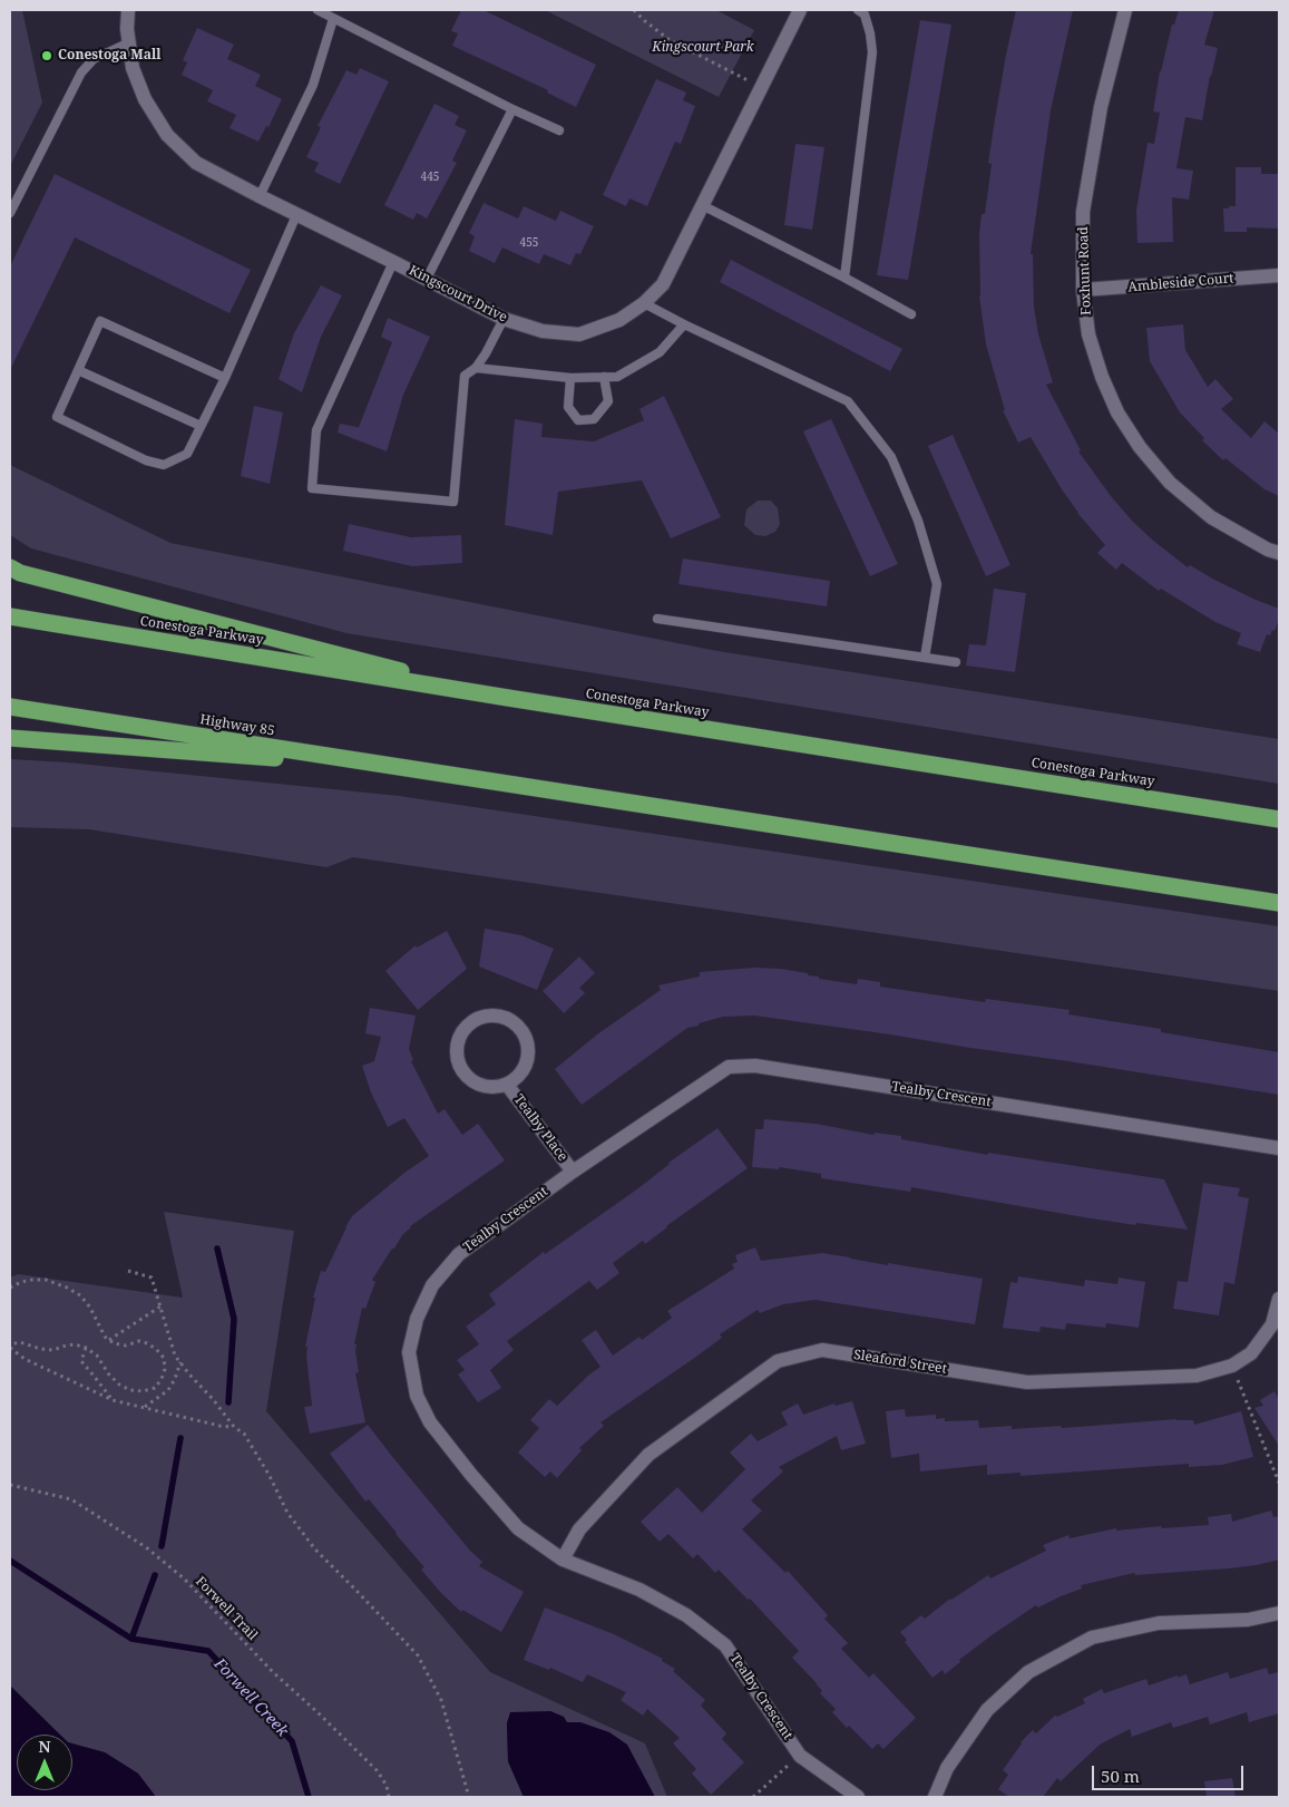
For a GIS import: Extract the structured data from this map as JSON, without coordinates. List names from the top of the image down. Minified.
{"streets":{"highway":["Conestoga Parkway","Highway 85"],"street":["Foxhunt Road","Ambleside Court","Kingscourt Drive","Tealby Crescent","Tealby Place","Sleaford Street"],"path":["Forwell Trail"]},"crossings":[["Foxhunt Road","Ambleside Court"],["Tealby Crescent","Tealby Place"],["Tealby Crescent","Sleaford Street"]],"water":["Forwell Creek"],"parks":["Kingscourt Park"],"places":["Conestoga Mall"],"house_numbers":["445","455"],"scale_bar":"50 m","north":"top"}
